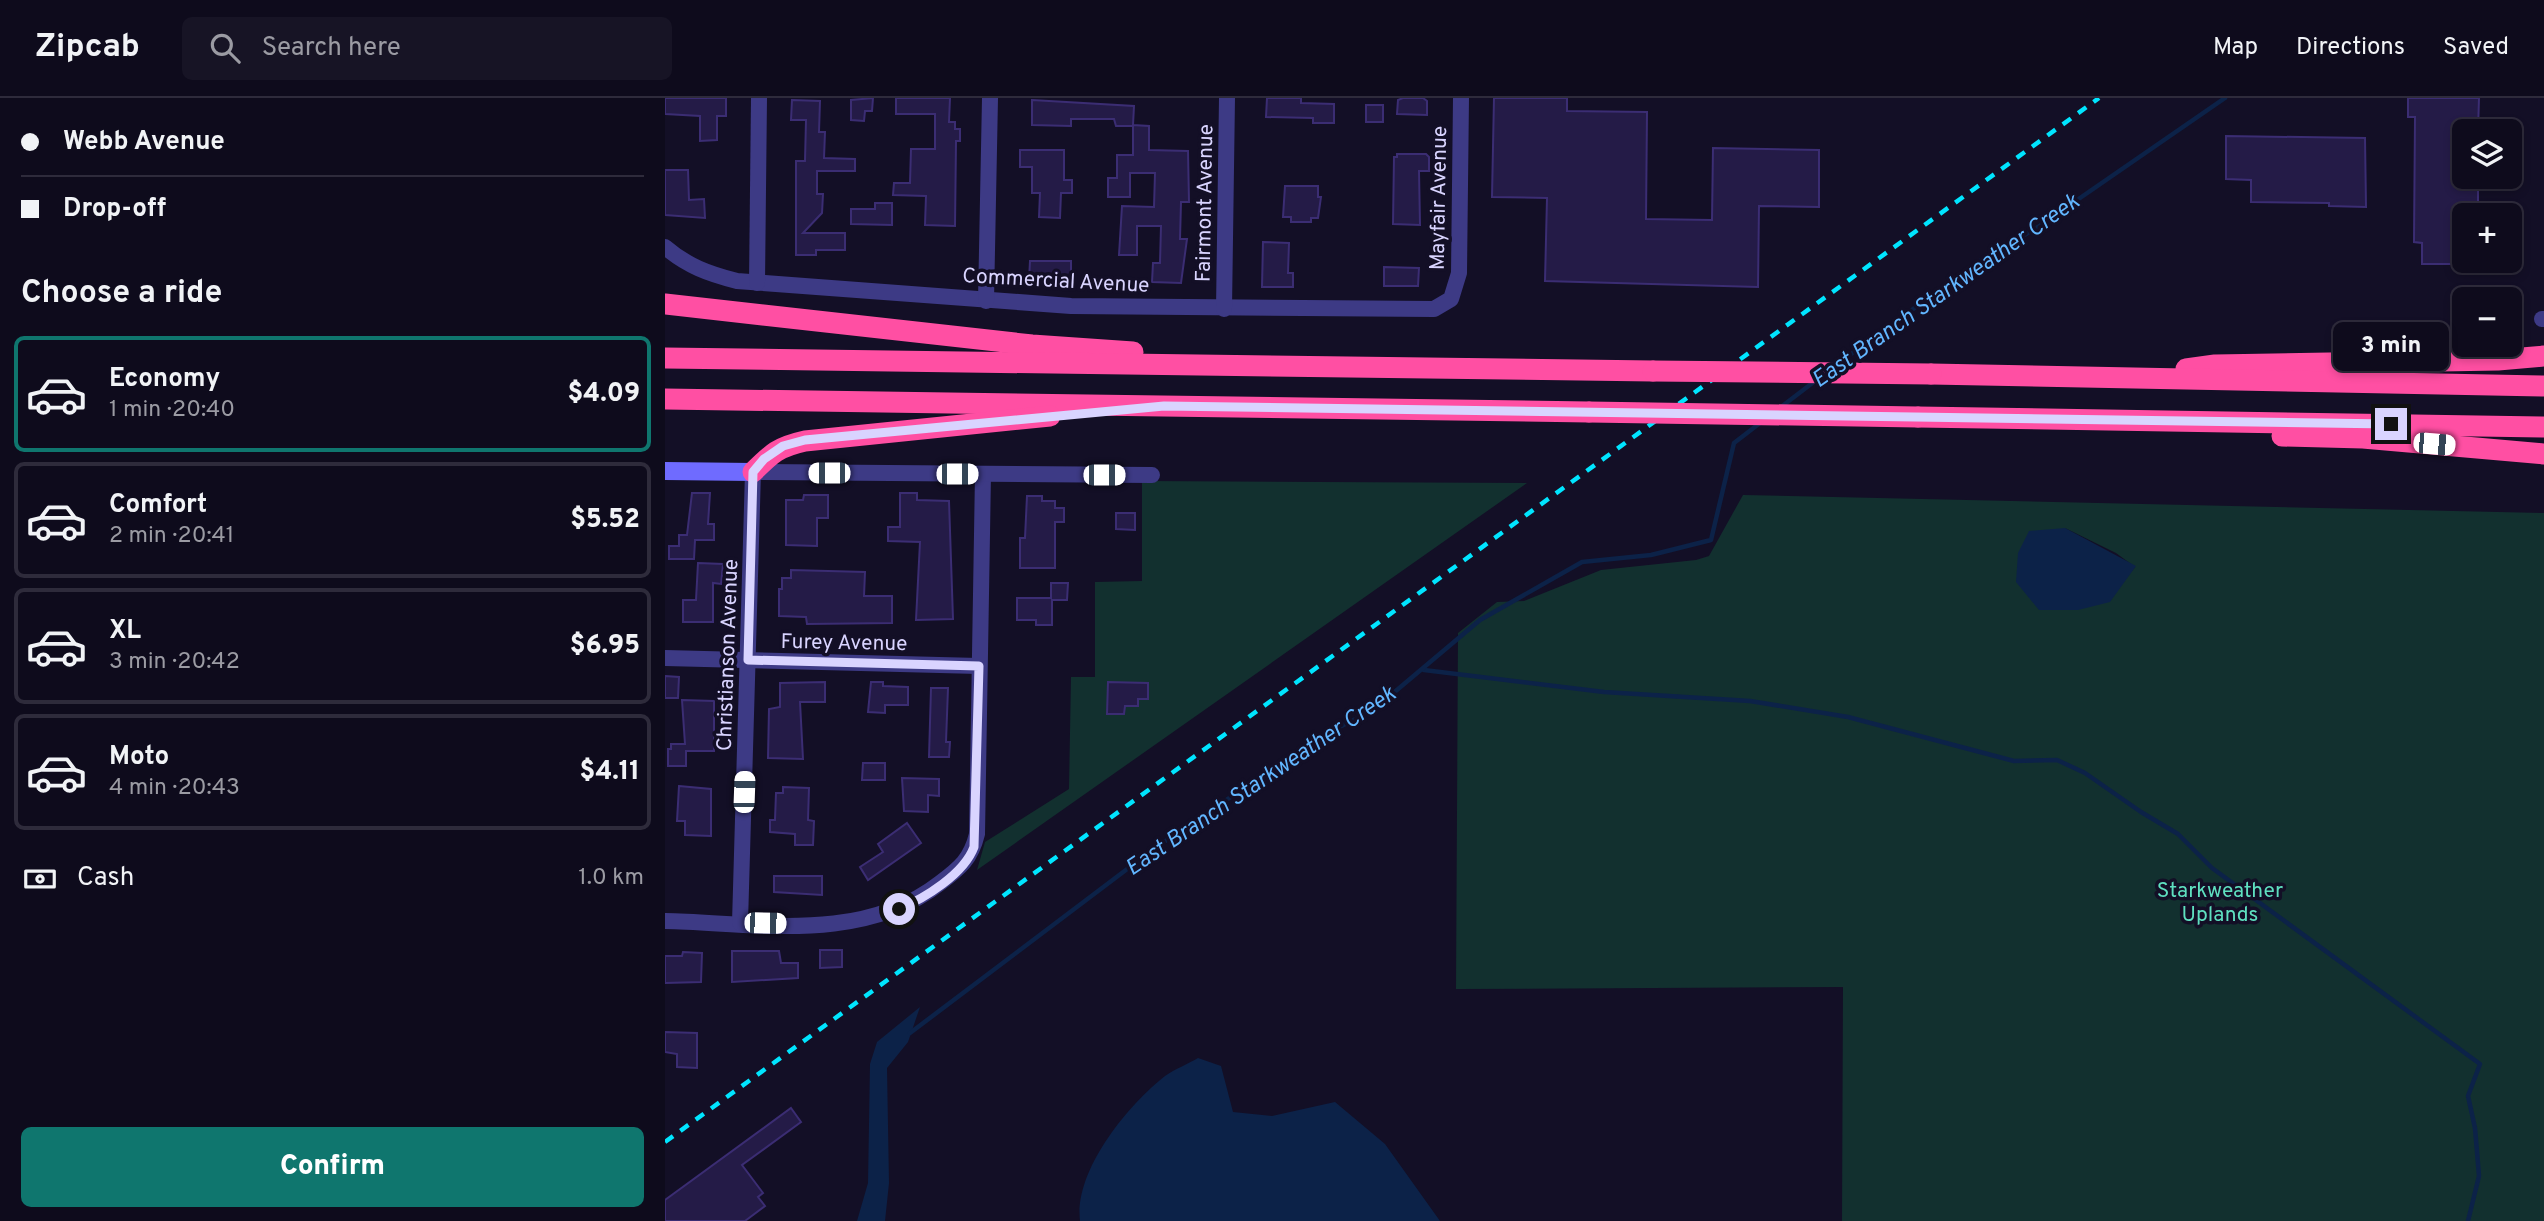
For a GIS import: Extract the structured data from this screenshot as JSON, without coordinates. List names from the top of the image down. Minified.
{"streets":{"street":["Mayfair Avenue","Fairmont Avenue","Commercial Avenue","Furey Avenue","Christianson Avenue"]},"crossings":[["Mayfair Avenue","Commercial Avenue"],["Fairmont Avenue","Commercial Avenue"],["Furey Avenue","Christianson Avenue"]],"water":["East Branch Starkweather Creek"],"parks":["Starkweather Uplands"],"page":{"header":"Zipcab","search":"Search here","nav":["Map","Directions","Saved"],"banner":["Webb Avenue","Drop-off"],"map_buttons":["+","−"],"heading":"Choose a ride","bubble":"3 min","list":[{"name":"Economy","note":"1 min · 20:40","value":"$4.09"},{"name":"Comfort","note":"2 min · 20:41","value":"$5.52"},{"name":"XL","note":"3 min · 20:42","value":"$6.95"},{"name":"Moto","note":"4 min · 20:43","value":"$4.11"}],"pay":["Cash","1.0 km"],"buttons":"Confirm"}}
